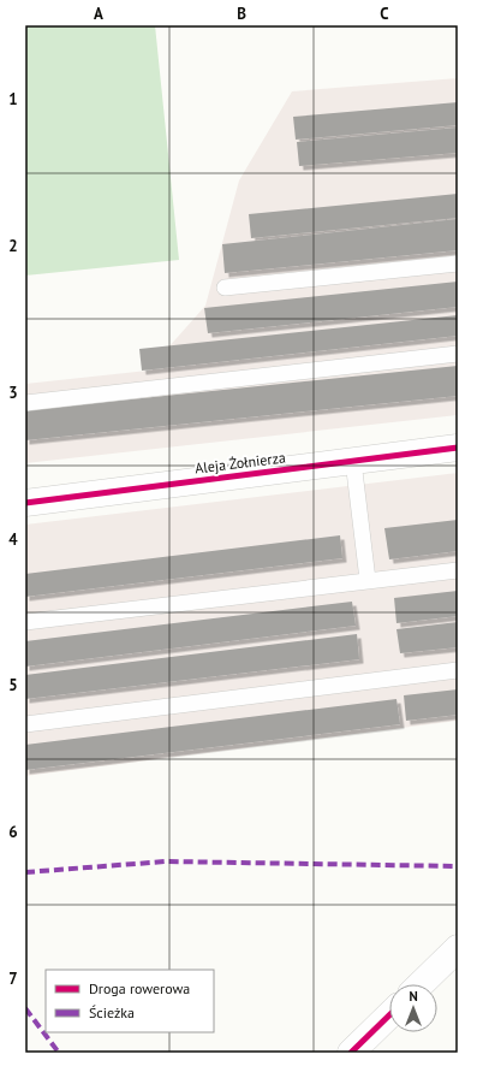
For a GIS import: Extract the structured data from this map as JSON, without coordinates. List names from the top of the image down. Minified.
{"streets":{"street":["Aleja Żołnierza"]},"legend":["Droga rowerowa","Ścieżka"],"north":"top","grid":{"columns":["A","B","C"],"rows":["1","2","3","4","5","6","7"]}}
